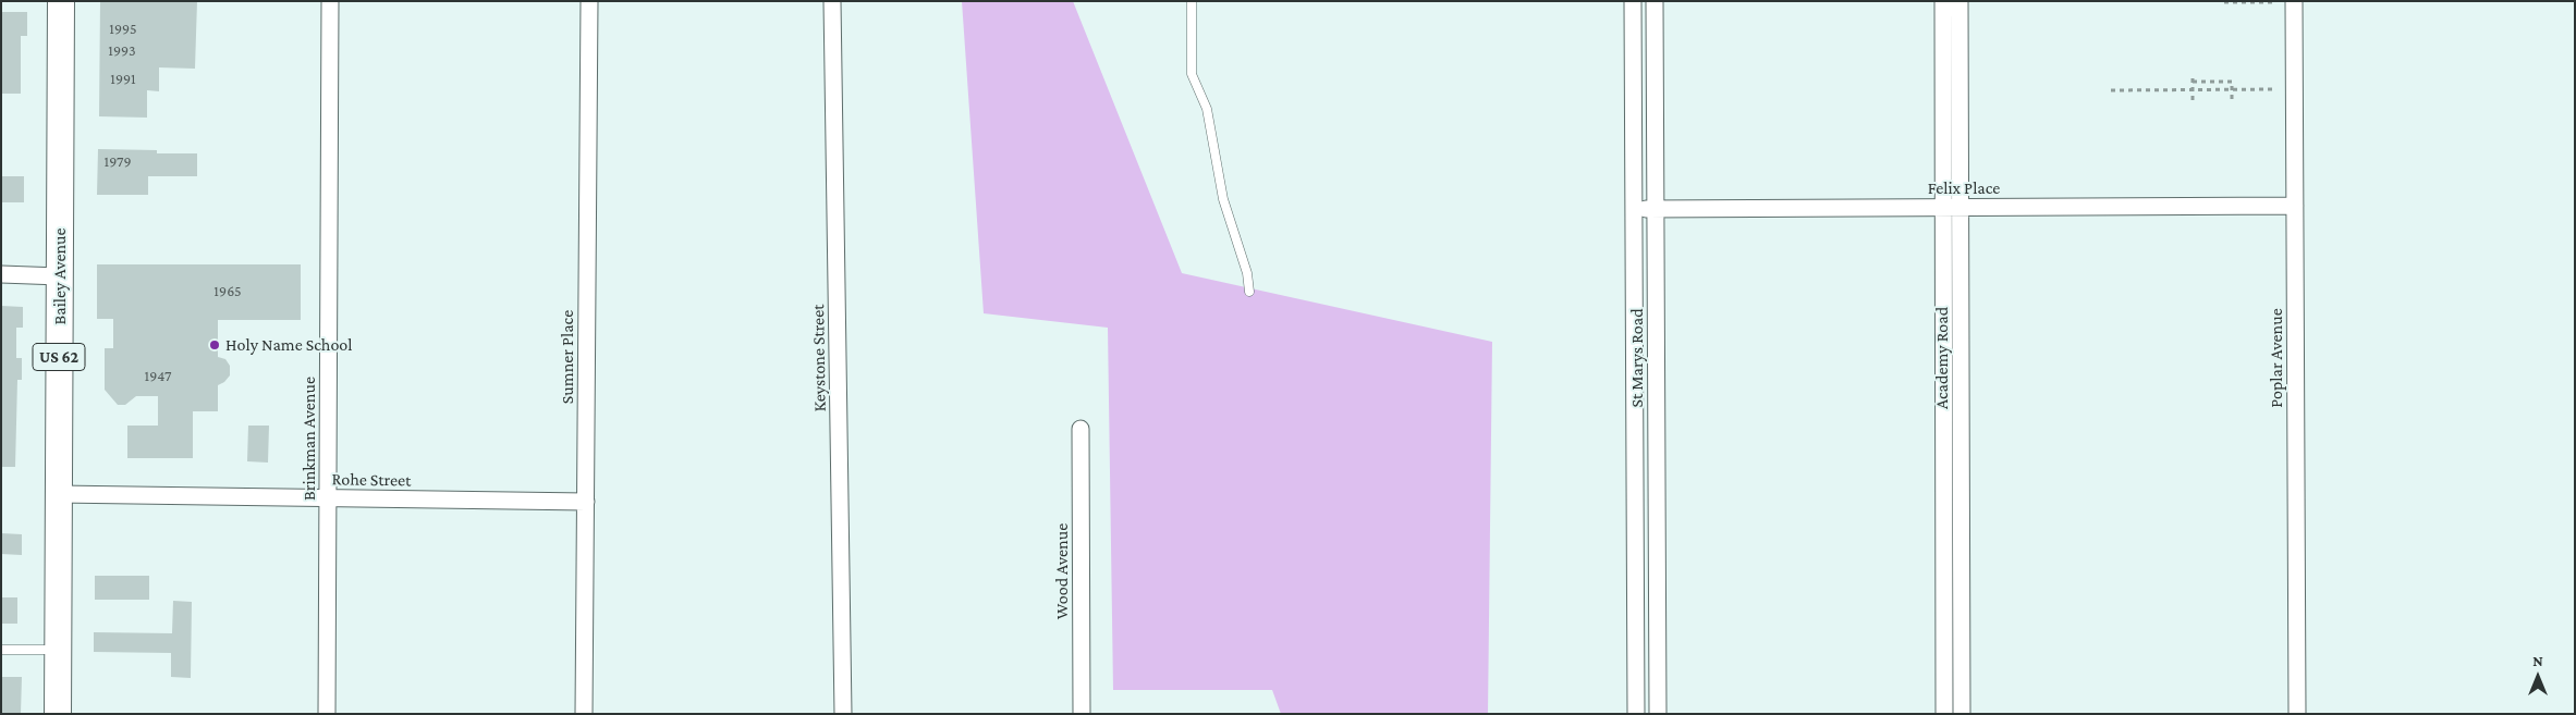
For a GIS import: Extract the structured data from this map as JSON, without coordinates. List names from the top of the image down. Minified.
{"streets":{"main road":["Bailey Avenue","US 62"],"street":["Felix Place","Sumner Place","Keystone Street","St Marys Road","Academy Road","Poplar Avenue","Brinkman Avenue","Rohe Street","Wood Avenue"]},"crossings":[["Felix Place","St Marys Road"],["Felix Place","Academy Road"],["Felix Place","Poplar Avenue"],["Bailey Avenue","Rohe Street"],["Sumner Place","Rohe Street"],["Brinkman Avenue","Rohe Street"]],"places":["Holy Name School"],"house_numbers":["1995","1993","1991","1979","1965","1947"],"north":"top"}
